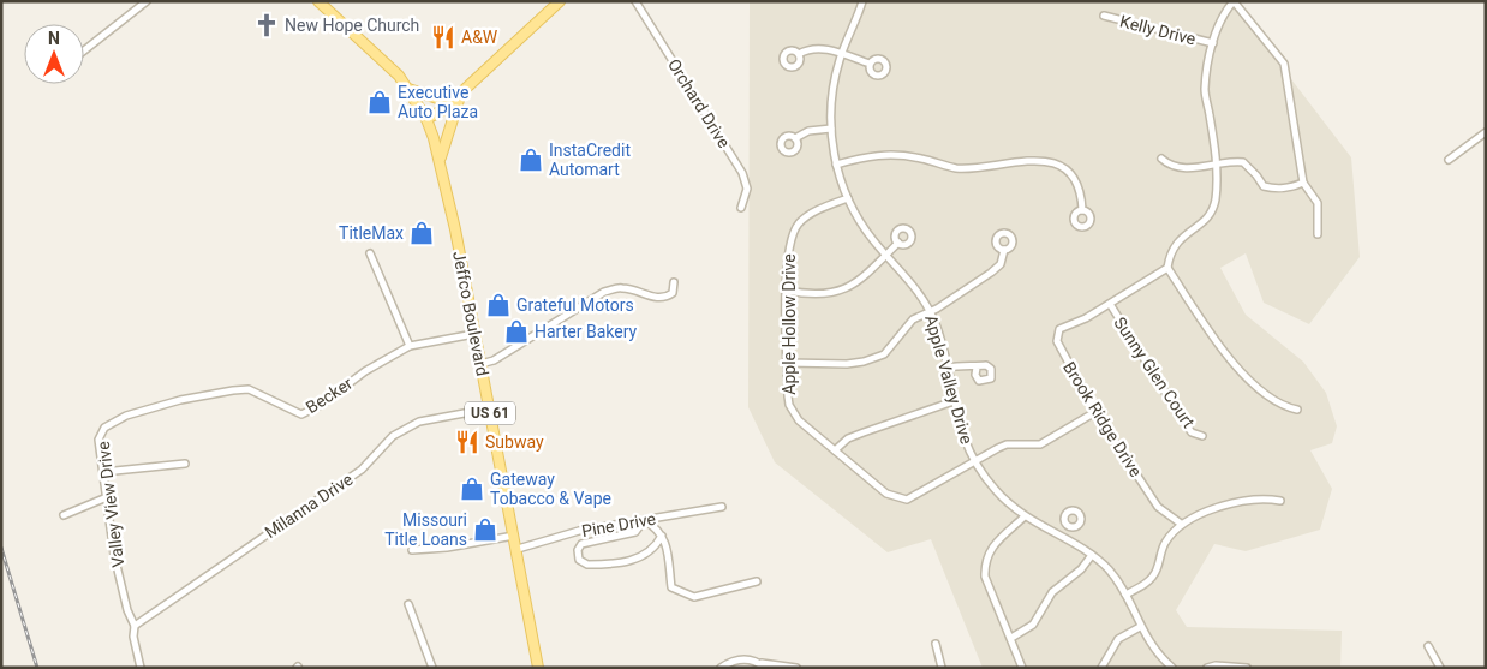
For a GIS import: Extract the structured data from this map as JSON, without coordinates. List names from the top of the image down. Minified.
{"streets":{"main road":["Jeffco Boulevard","US 61"],"street":["Kelly Drive","Orchard Drive","Apple Hollow Drive","Sunny Glen Court","Apple Valley Drive","Becker","Brook Ridge Drive","Valley View Drive","Milanna Drive","Pine Drive"]},"crossings":[["Jeffco Boulevard","Becker"],["Jeffco Boulevard","Milanna Drive"],["Jeffco Boulevard","Pine Drive"],["Apple Hollow Drive","Apple Valley Drive"],["Apple Hollow Drive","Brook Ridge Drive"],["Sunny Glen Court","Brook Ridge Drive"],["Becker","Valley View Drive"],["Valley View Drive","Milanna Drive"]],"places":{"church":["New Hope Church"],"restaurant":["A&W","Subway"],"shop":["Executive Auto Plaza","InstaCredit Automart","TitleMax","Grateful Motors","Harter Bakery","Gateway Tobacco & Vape","Missouri Title Loans"]},"north":"top"}
